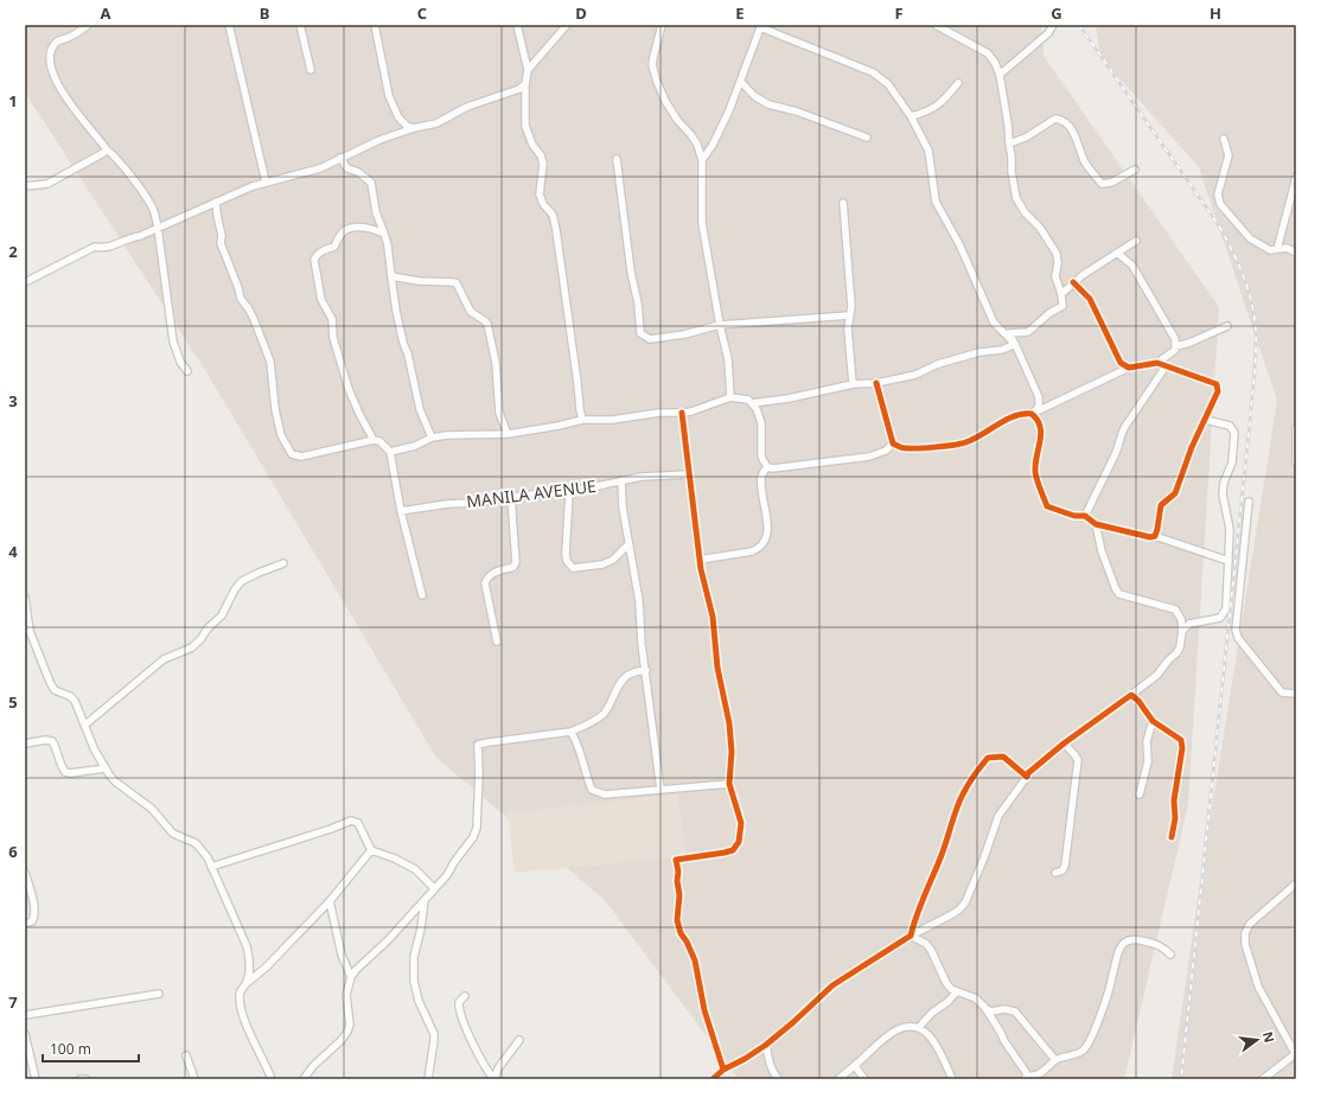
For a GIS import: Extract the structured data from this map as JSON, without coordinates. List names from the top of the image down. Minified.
{"streets":{"street":["MANILA AVENUE"]},"scale_bar":"100 m","north":"right","grid":{"columns":["A","B","C","D","E","F","G","H"],"rows":["1","2","3","4","5","6","7"]}}
